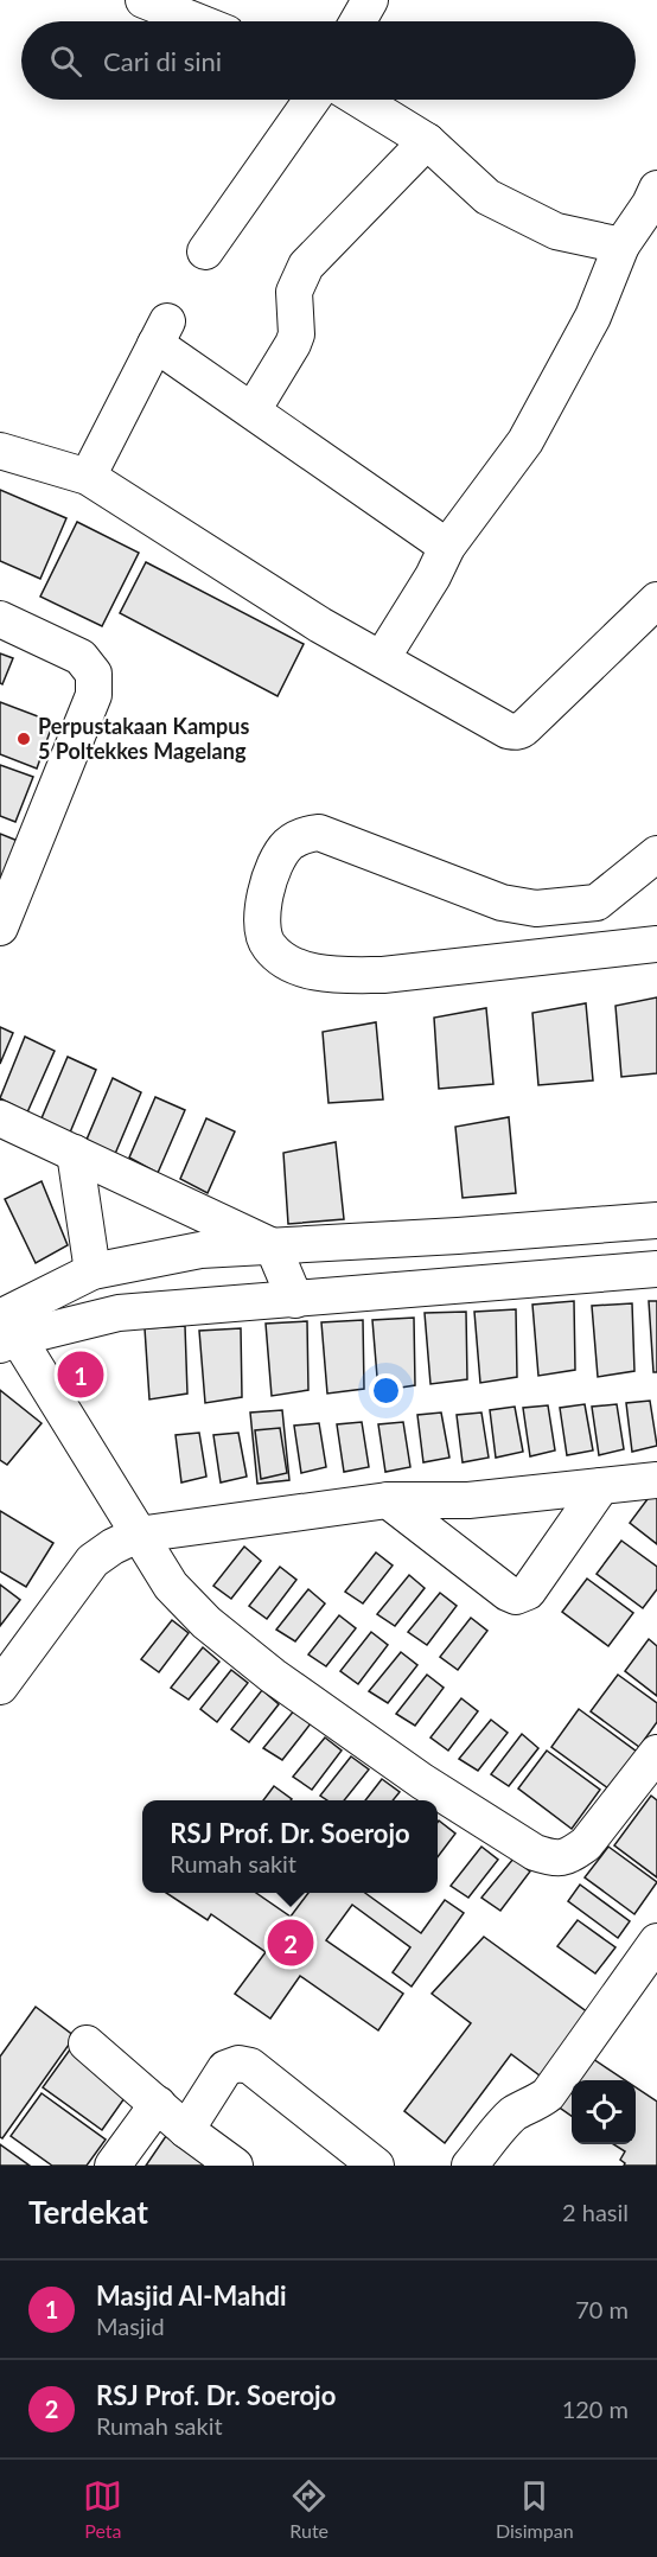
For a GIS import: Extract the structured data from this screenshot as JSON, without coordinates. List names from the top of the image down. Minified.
{"places":["Perpustakaan Kampus 5 Poltekkes Magelang"],"page":{"search":"Cari di sini","pins":["1","2"],"popup":["RSJ Prof. Dr. Soerojo","Rumah sakit"],"heading":["Terdekat","2 hasil"],"list":[{"mark":"1","name":"Masjid Al-Mahdi","note":"Masjid","value":"70 m"},{"mark":"2","name":"RSJ Prof. Dr. Soerojo","note":"Rumah sakit","value":"120 m"}],"nav":["Peta","Rute","Disimpan"]}}
